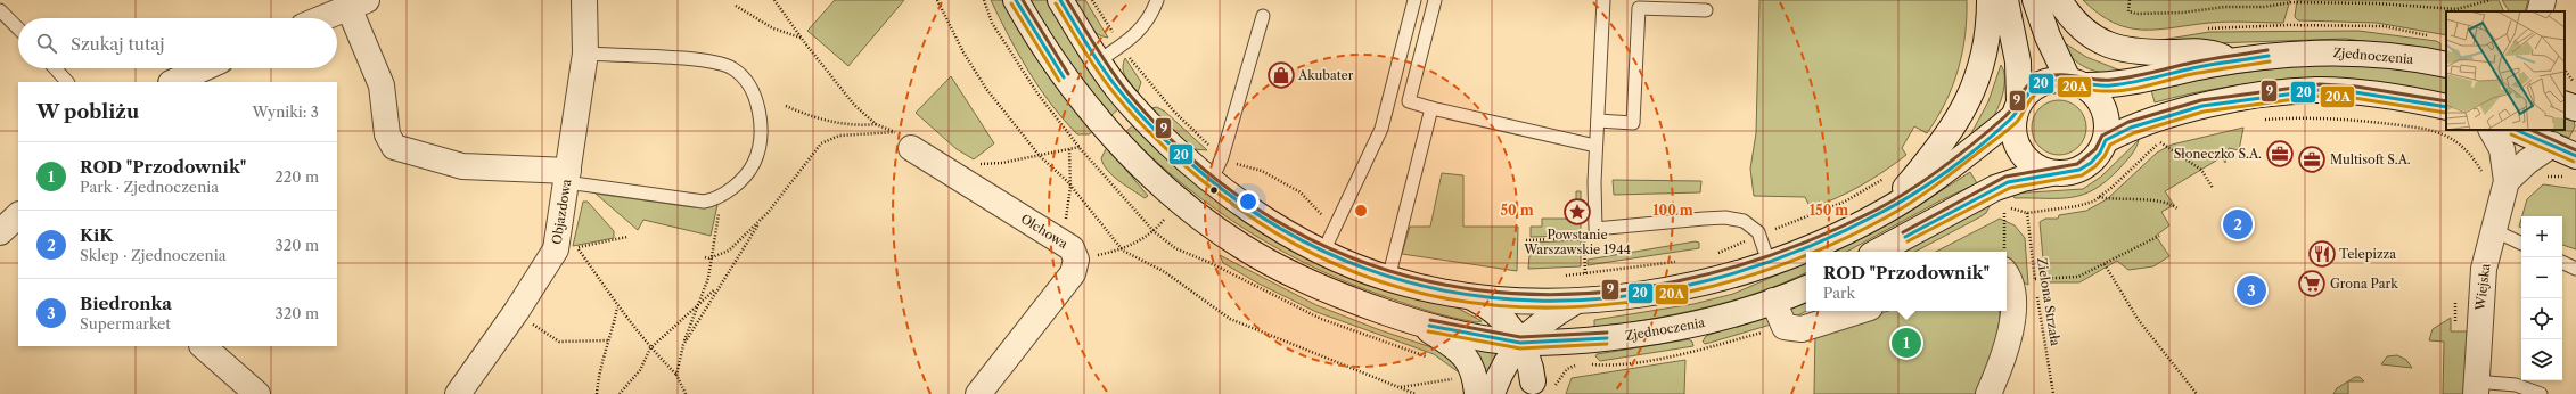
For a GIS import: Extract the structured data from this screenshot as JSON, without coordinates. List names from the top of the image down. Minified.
{"streets":{"main road":["Zjednoczenia","Objazdowa","Olchowa","Wiejska"],"path":["Zielona Strzała"]},"places":{"shop":["Akubater"],"office":["Słoneczko S.A.","Multisoft S.A."],"place":["Powstanie Warszawskie 1944"],"restaurant":["Telepizza"],"supermarket":["Grona Park"]},"lines":["transit line 20","transit line 9","transit line 20A"],"page":{"search":"Szukaj tutaj","heading":["W pobliżu","Wyniki: 3"],"list":[{"mark":"1","name":"ROD \"Przodownik\"","note":"Park · Zjednoczenia","value":"220 m"},{"mark":"2","name":"KiK","note":"Sklep · Zjednoczenia","value":"320 m"},{"mark":"3","name":"Biedronka","note":"Supermarket","value":"320 m"}],"pins":["2","3","1"],"map_buttons":["+","−"],"popup":["ROD \"Przodownik\"","Park"]},"rings":["50 m","100 m","150 m"]}
